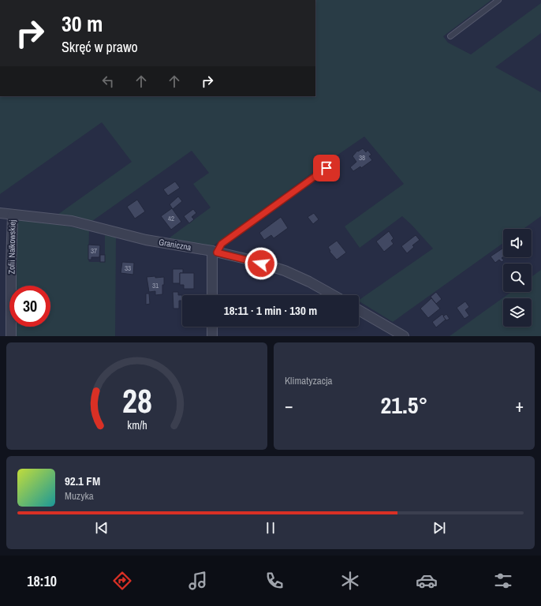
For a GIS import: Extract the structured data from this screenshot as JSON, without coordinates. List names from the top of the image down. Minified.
{"streets":{"street":["Graniczna","Zofii Nałkowskiej"]},"crossings":[["Graniczna","Zofii Nałkowskiej"]],"house_numbers":["38","42","37","33","31"],"page":{"turn":["30 m","Skręć w prawo"],"limit":"30","trip":"18:11 · 1 min · 130 m","tile":"Klimatyzacja","heat":["−","21.5°","+"],"song":["92.1 FM","Muzyka"],"tabs":"18:10","gauge":["28","km/h"]}}
